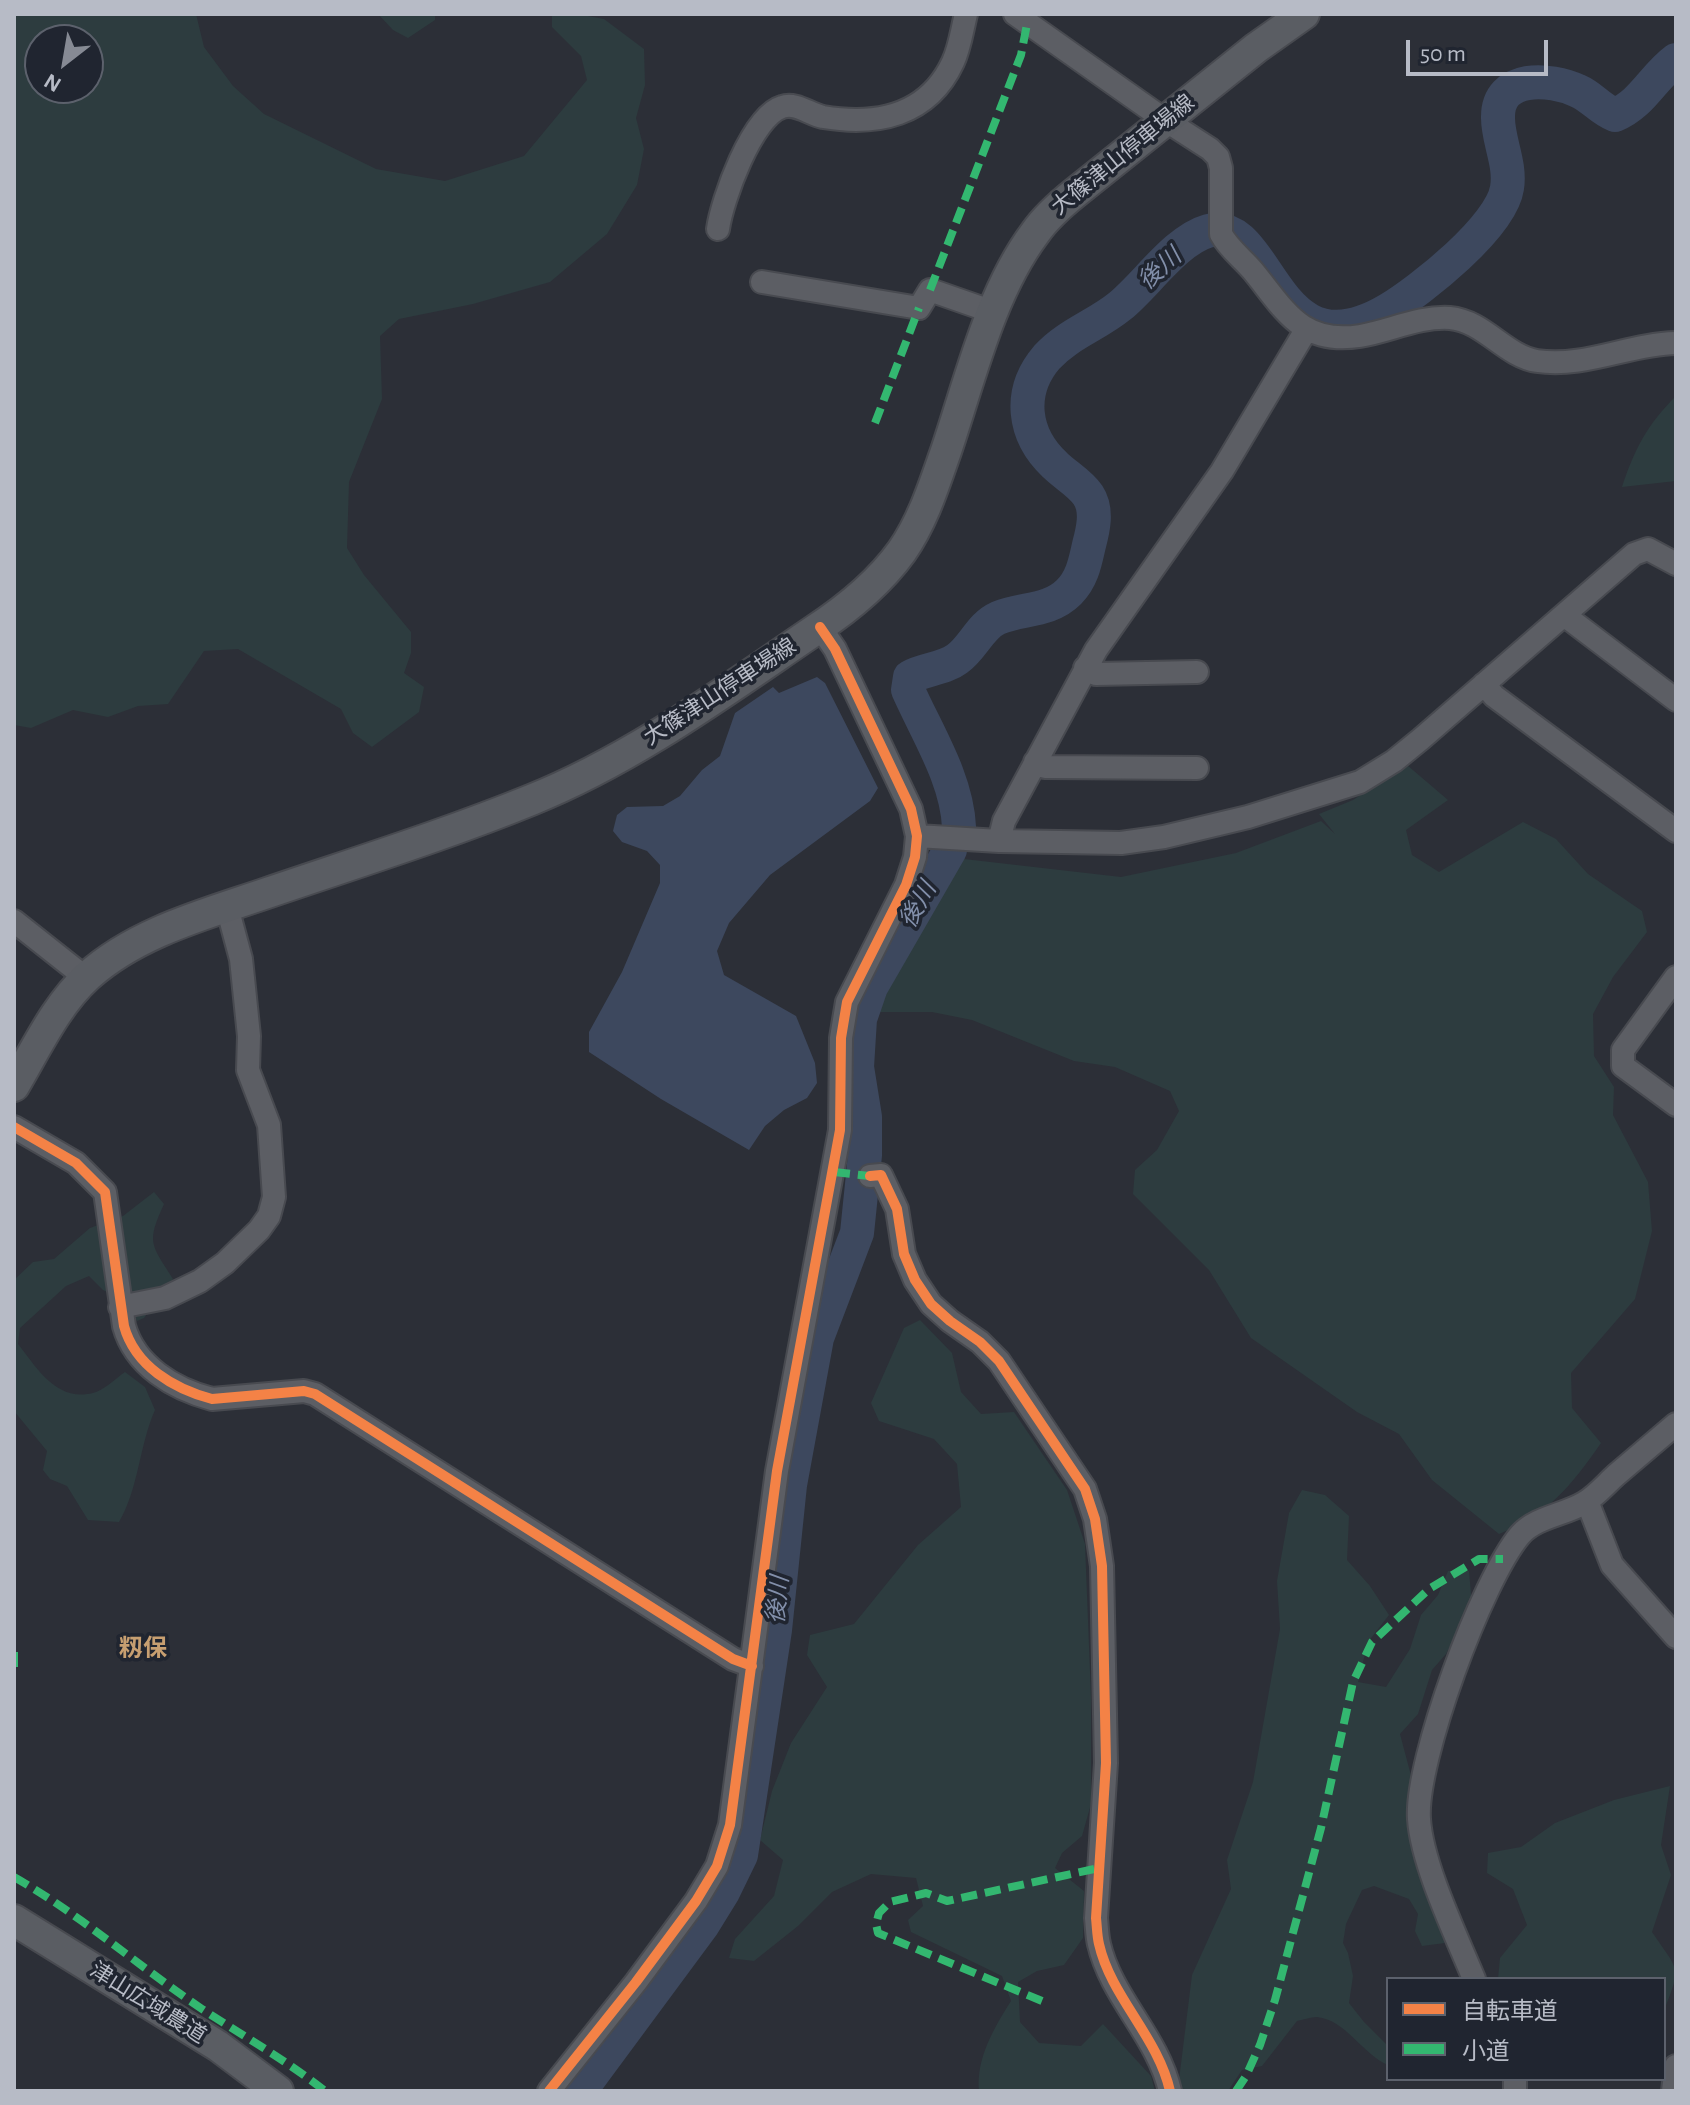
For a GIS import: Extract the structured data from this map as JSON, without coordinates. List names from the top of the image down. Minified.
{"streets":{"main road":["大篠津山停車場線","津山広域農道"]},"districts":["籾保"],"water":["後川"],"legend":["自転車道","小道"],"scale_bar":"50 m","north":"bottom left"}
